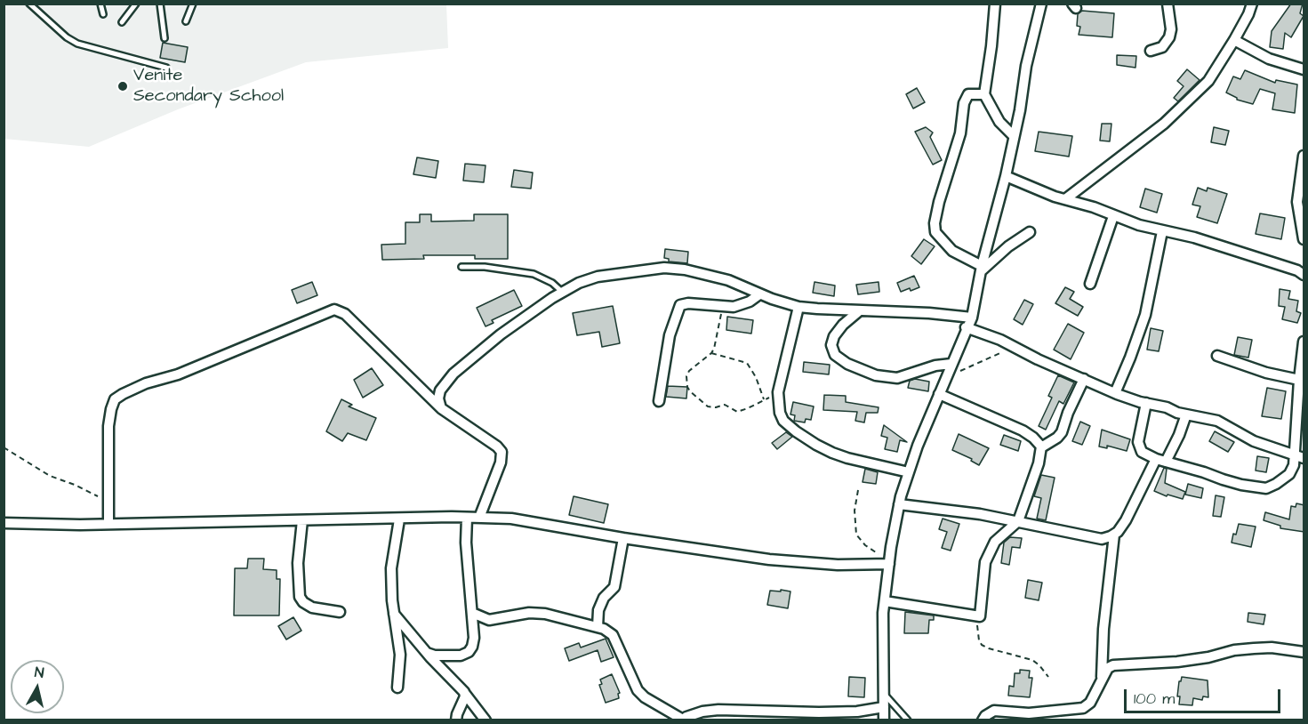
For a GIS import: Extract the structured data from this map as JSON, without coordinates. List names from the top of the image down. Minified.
{"places":["Venite Secondary School"],"scale_bar":"100 m","north":"top"}
